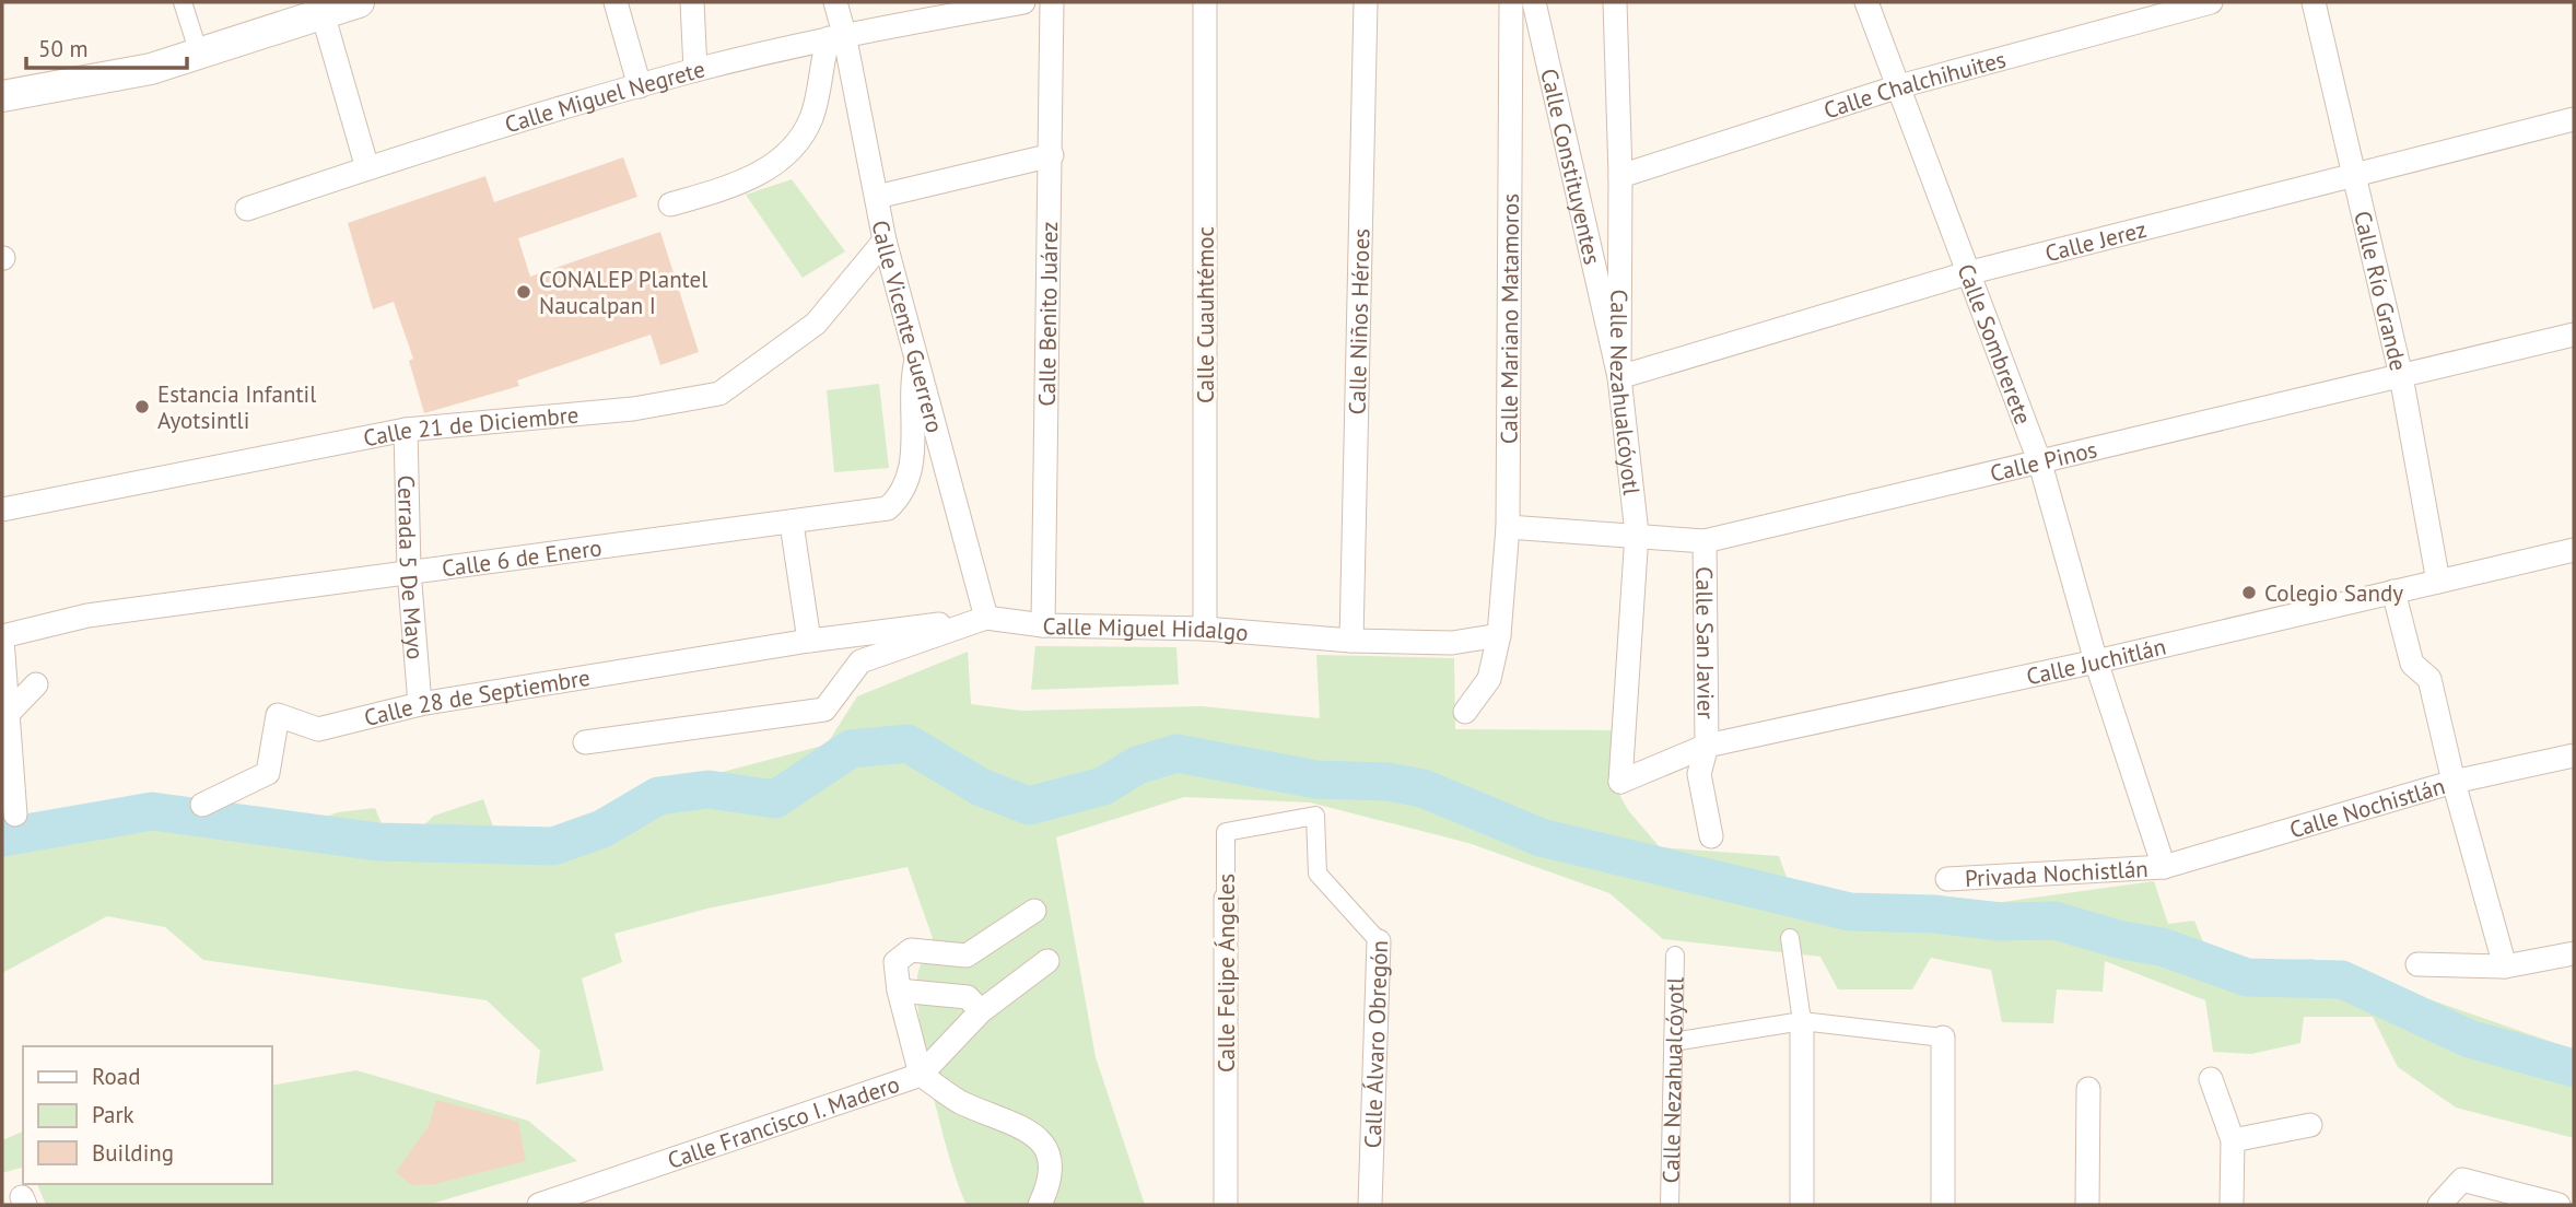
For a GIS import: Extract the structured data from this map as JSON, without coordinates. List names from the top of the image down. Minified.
{"streets":{"street":["Calle Chalchihuites","Calle Miguel Negrete","Calle Constituyentes","Calle Jerez","Calle Río Grande","Calle Benito Juárez","Calle Cuauhtémoc","Calle Mariano Matamoros","Calle Niños Héroes","Calle Vicente Guerrero","Calle Sombrerete","Calle Nezahualcóyotl","Calle 21 de Diciembre","Calle Pinos","Calle 6 de Enero","Cerrada 5 De Mayo","Calle Miguel Hidalgo","Calle San Javier","Calle Juchitlán","Calle 28 de Septiembre","Calle Nochistlán","Privada Nochistlán","Calle Felipe Ángeles","Calle Álvaro Obregón","Calle Francisco I. Madero"]},"crossings":[["Calle Chalchihuites","Calle Sombrerete"],["Calle Chalchihuites","Calle Nezahualcóyotl"],["Calle Miguel Negrete","Calle Vicente Guerrero"],["Calle Constituyentes","Calle Jerez"],["Calle Constituyentes","Calle Nezahualcóyotl"],["Calle Jerez","Calle Río Grande"],["Calle Jerez","Calle Sombrerete"],["Calle Jerez","Calle Nezahualcóyotl"],["Calle Río Grande","Calle Pinos"],["Calle Río Grande","Calle Juchitlán"],["Calle Benito Juárez","Calle Miguel Hidalgo"],["Calle Cuauhtémoc","Calle Miguel Hidalgo"],["Calle Mariano Matamoros","Calle Pinos"],["Calle Mariano Matamoros","Calle Miguel Hidalgo"],["Calle Niños Héroes","Calle Miguel Hidalgo"],["Calle Vicente Guerrero","Calle 21 de Diciembre"],["Calle Vicente Guerrero","Calle 6 de Enero"],["Calle Vicente Guerrero","Calle Miguel Hidalgo"],["Calle Vicente Guerrero","Calle 28 de Septiembre"],["Calle Sombrerete","Calle Pinos"],["Calle Sombrerete","Calle Juchitlán"],["Calle Sombrerete","Calle Nochistlán"],["Calle Sombrerete","Privada Nochistlán"],["Calle Nezahualcóyotl","Calle Pinos"],["Calle Nezahualcóyotl","Calle Juchitlán"],["Calle 21 de Diciembre","Cerrada 5 De Mayo"],["Calle Pinos","Calle San Javier"],["Calle 6 de Enero","Cerrada 5 De Mayo"],["Cerrada 5 De Mayo","Calle 28 de Septiembre"],["Calle Miguel Hidalgo","Calle 28 de Septiembre"],["Calle San Javier","Calle Juchitlán"],["Calle Nochistlán","Privada Nochistlán"],["Calle Felipe Ángeles","Calle Álvaro Obregón"]],"places":["CONALEP Plantel Naucalpan I","Estancia Infantil Ayotsintli","Colegio Sandy"],"legend":["Road","Park","Building"],"scale_bar":"50 m"}
